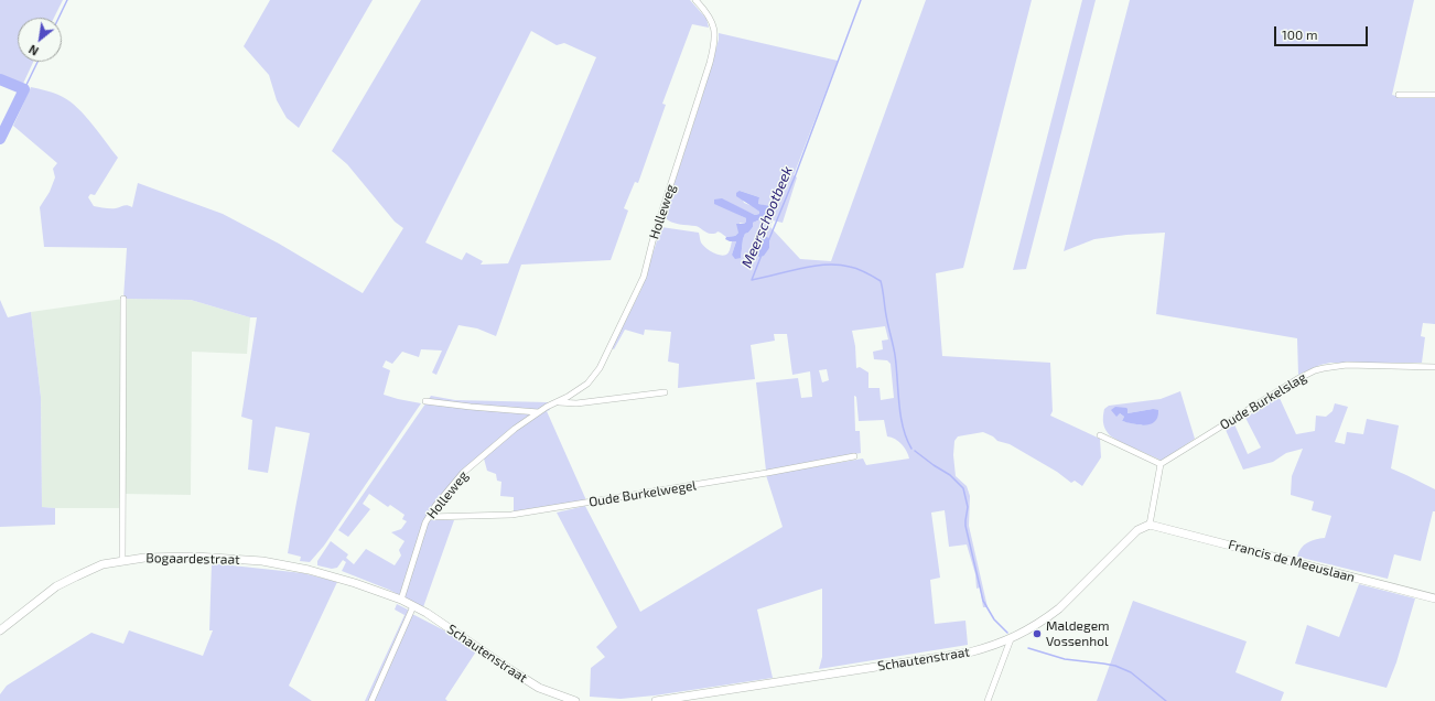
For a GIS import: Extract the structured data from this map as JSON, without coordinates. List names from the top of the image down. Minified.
{"streets":{"street":["Holleweg","Oude Burkelslag","Oude Burkelwegel","Bogaardestraat","Francis de Meeuslaan","Schautenstraat"]},"crossings":[["Holleweg","Oude Burkelwegel"],["Holleweg","Bogaardestraat"],["Holleweg","Schautenstraat"],["Bogaardestraat","Schautenstraat"],["Francis de Meeuslaan","Schautenstraat"]],"water":["Meerschootbeek"],"places":["Maldegem Vossenhol"],"scale_bar":"100 m","north":"bottom left"}
